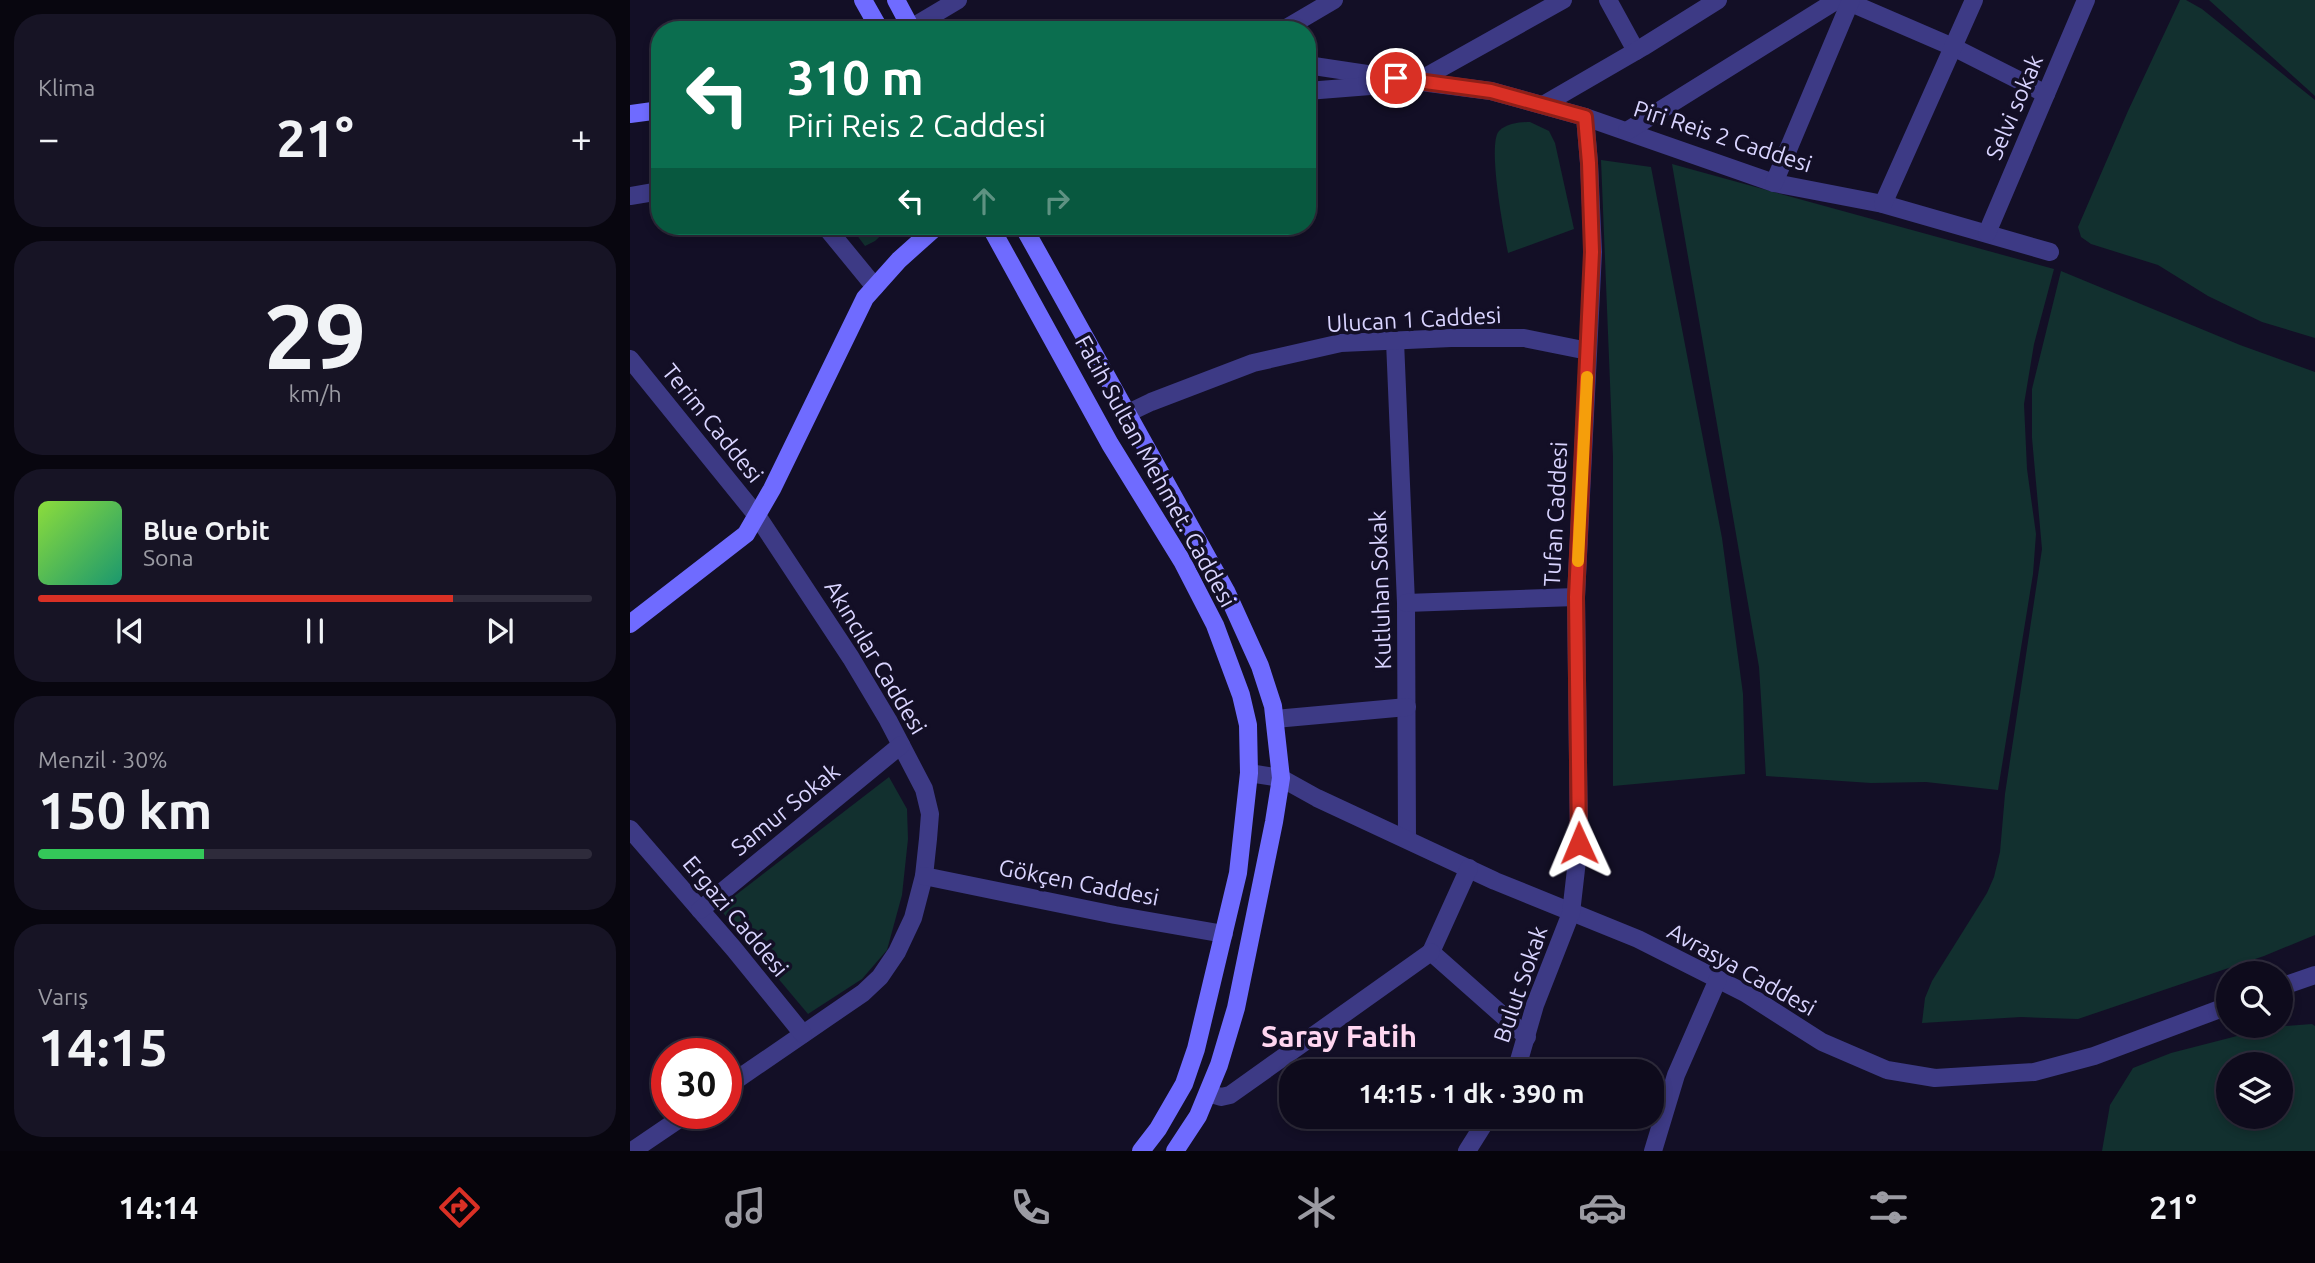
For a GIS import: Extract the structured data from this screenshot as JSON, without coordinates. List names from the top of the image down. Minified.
{"streets":{"street":["Selvi sokak","Piri Reis 2 Caddesi","Ulucan 1 Caddesi","Terim Caddesi","Fatih Sultan Mehmet. Caddesi","Tufan Caddesi","Kutluhan Sokak","Akıncılar Caddesi","Samur Sokak","Gökçen Caddesi","Ergazi Caddesi","Avrasya Caddesi","Bulut Sokak"]},"crossings":[["Selvi sokak","Piri Reis 2 Caddesi"],["Piri Reis 2 Caddesi","Tufan Caddesi"],["Ulucan 1 Caddesi","Fatih Sultan Mehmet. Caddesi"],["Ulucan 1 Caddesi","Tufan Caddesi"],["Ulucan 1 Caddesi","Kutluhan Sokak"],["Terim Caddesi","Akıncılar Caddesi"],["Fatih Sultan Mehmet. Caddesi","Gökçen Caddesi"],["Fatih Sultan Mehmet. Caddesi","Avrasya Caddesi"],["Tufan Caddesi","Avrasya Caddesi"],["Tufan Caddesi","Bulut Sokak"],["Kutluhan Sokak","Avrasya Caddesi"],["Akıncılar Caddesi","Samur Sokak"],["Akıncılar Caddesi","Gökçen Caddesi"],["Akıncılar Caddesi","Ergazi Caddesi"],["Samur Sokak","Ergazi Caddesi"],["Avrasya Caddesi","Bulut Sokak"]],"districts":["Saray Fatih"],"page":{"tile":["Klima",["29","km/h"],["Menzil · 30%","150 km"],["Varış","14:15"]],"turn":["310 m","Piri Reis 2 Caddesi"],"heat":["−","21°","+"],"song":["Blue Orbit","Sona"],"limit":"30","trip":"14:15 · 1 dk · 390 m","tabs":["14:14","21°"]}}
